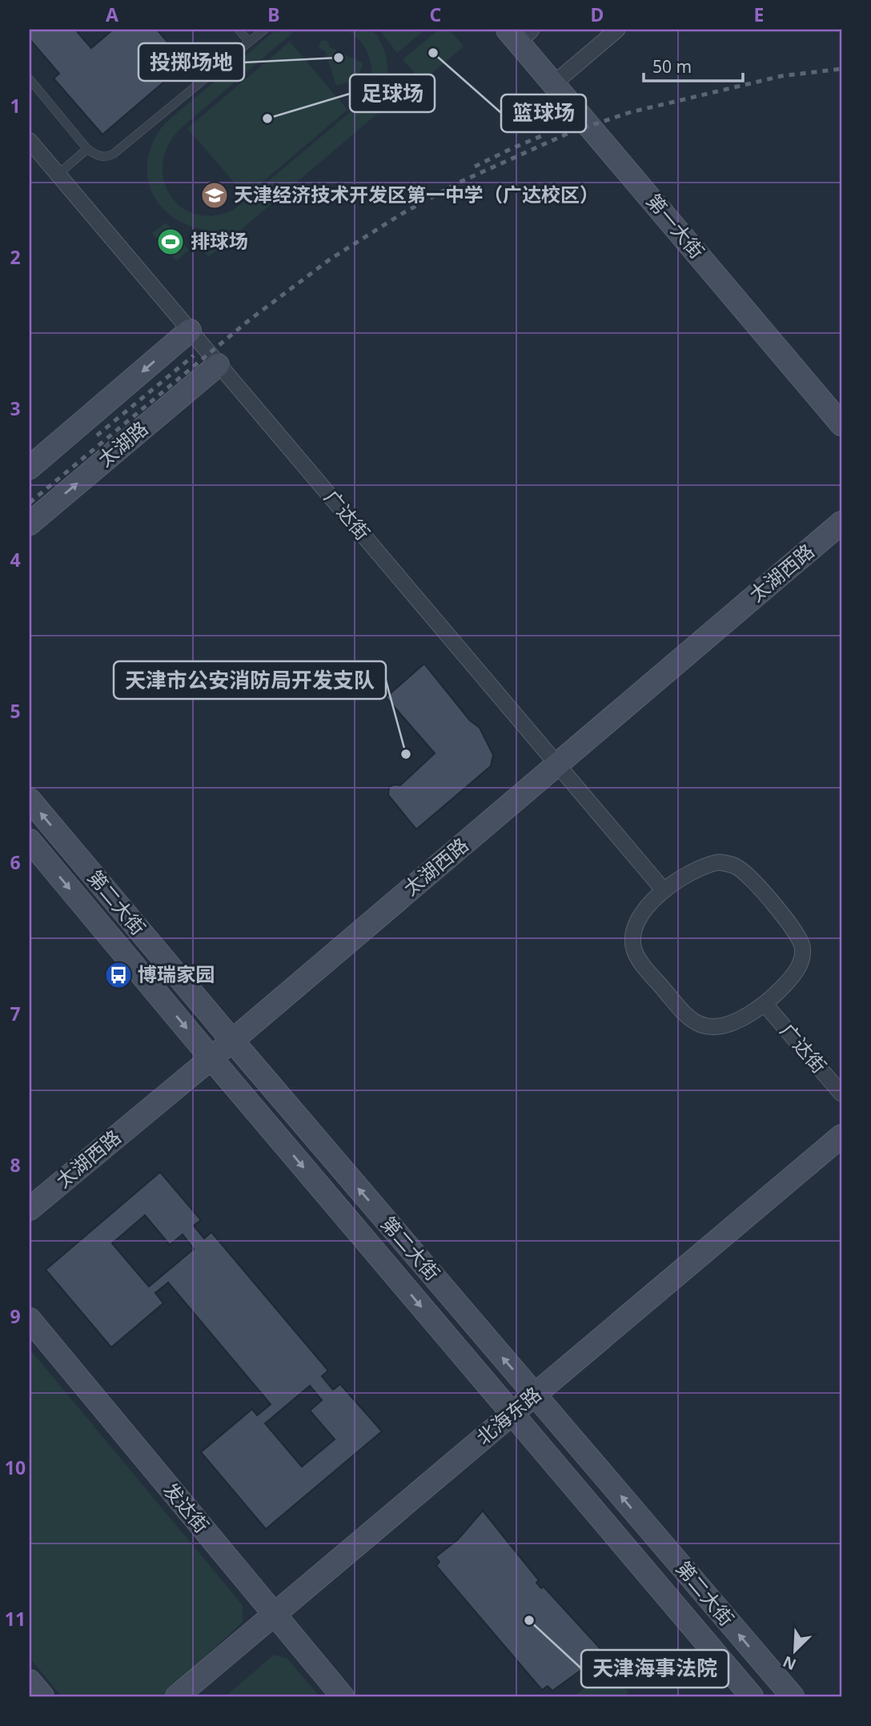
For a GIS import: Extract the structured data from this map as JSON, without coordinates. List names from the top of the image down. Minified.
{"streets":{"main road":["第一大街","太湖路","太湖西路","第二大街","北海东路","发达街"],"street":["广达街"]},"crossings":[["太湖路","广达街"],["广达街","太湖西路"],["太湖西路","第二大街"],["第二大街","北海东路"],["北海东路","发达街"]],"places":{"other":["篮球场","投掷场地","足球场","天津市公安消防局开发支队","天津海事法院"],"school or university":["天津经济技术开发区第一中学（广达校区）"],"sports":["排球场"],"bus stop":["博瑞家园"]},"scale_bar":"50 m","north":"bottom left","grid":{"columns":["A","B","C","D","E"],"rows":["1","2","3","4","5","6","7","8","9","10","11"]}}
